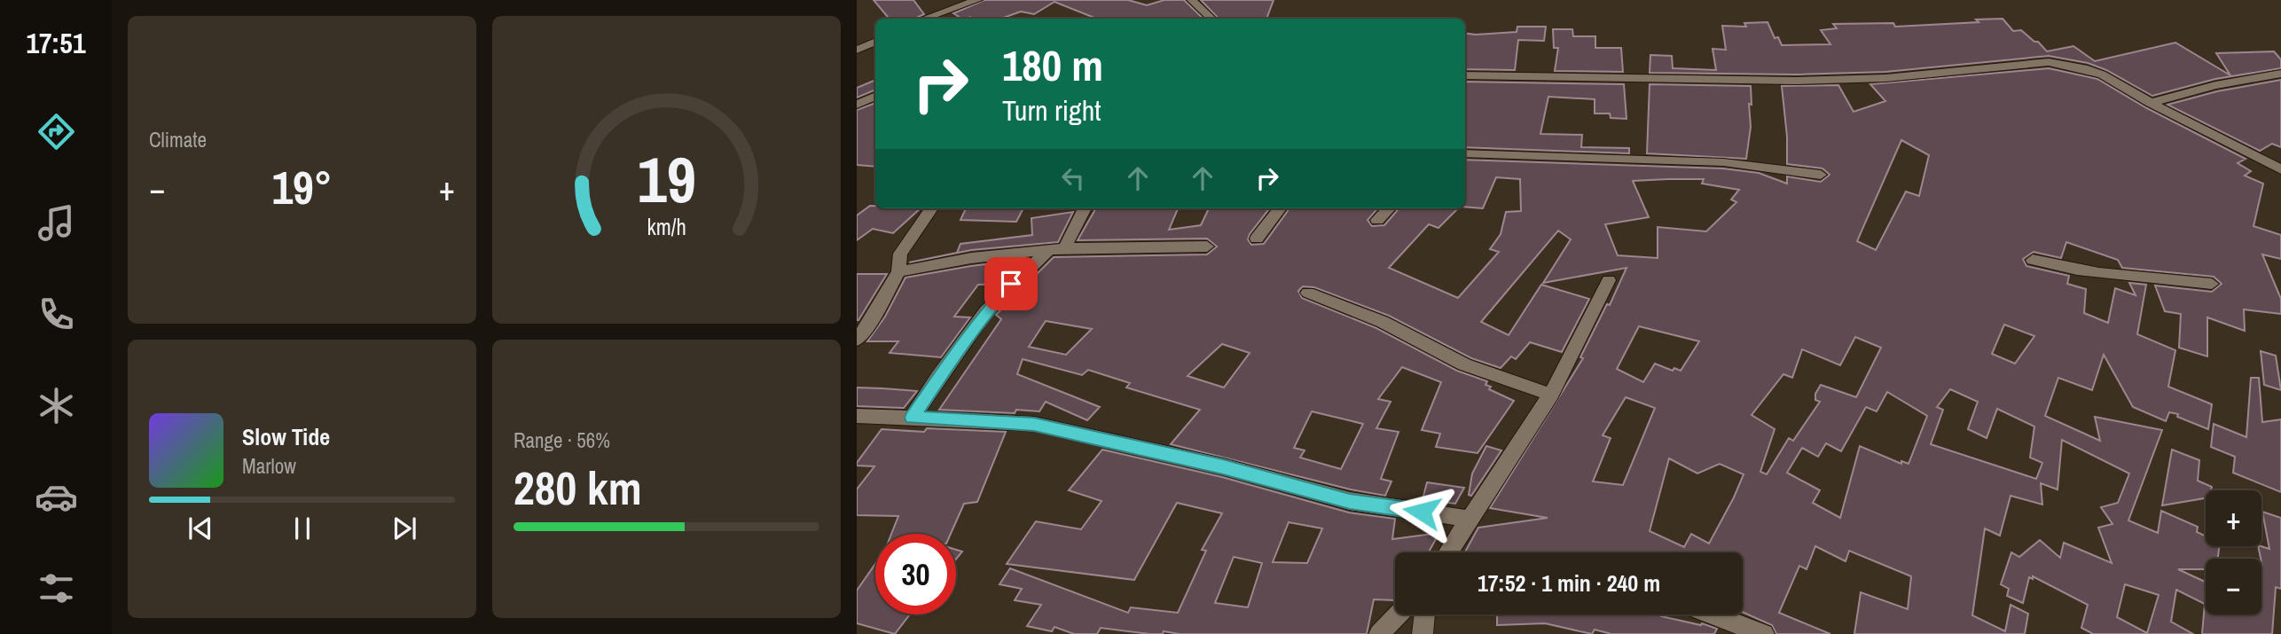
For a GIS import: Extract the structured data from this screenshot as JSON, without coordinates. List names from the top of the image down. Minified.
{"page":{"tabs":"17:51","tile":["Climate",["Range · 56%","280 km"]],"turn":["180 m","Turn right"],"heat":["−","19°","+"],"song":["Slow Tide","Marlow"],"map_buttons":["+","−"],"limit":"30","trip":"17:52 · 1 min · 240 m","gauge":["19","km/h"]}}
